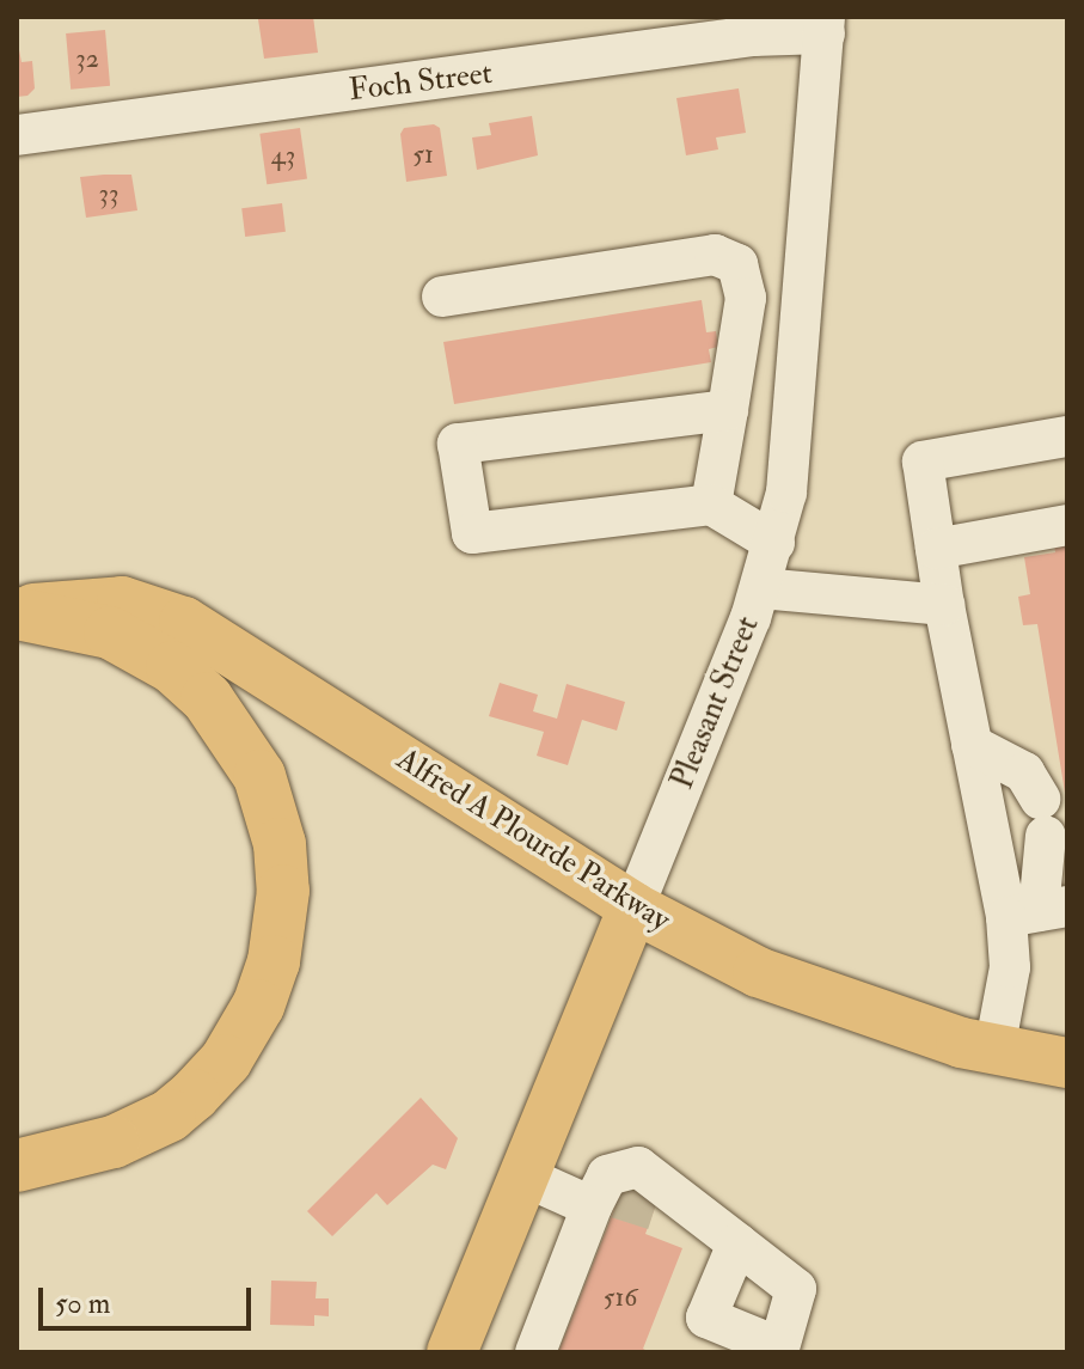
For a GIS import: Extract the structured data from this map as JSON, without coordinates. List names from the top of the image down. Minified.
{"streets":{"main road":["Pleasant Street","Alfred A Plourde Parkway"],"street":["Foch Street"]},"crossings":[["Foch Street","Pleasant Street"],["Pleasant Street","Alfred A Plourde Parkway"]],"house_numbers":["32","51","43","33","516"],"scale_bar":"50 m"}
